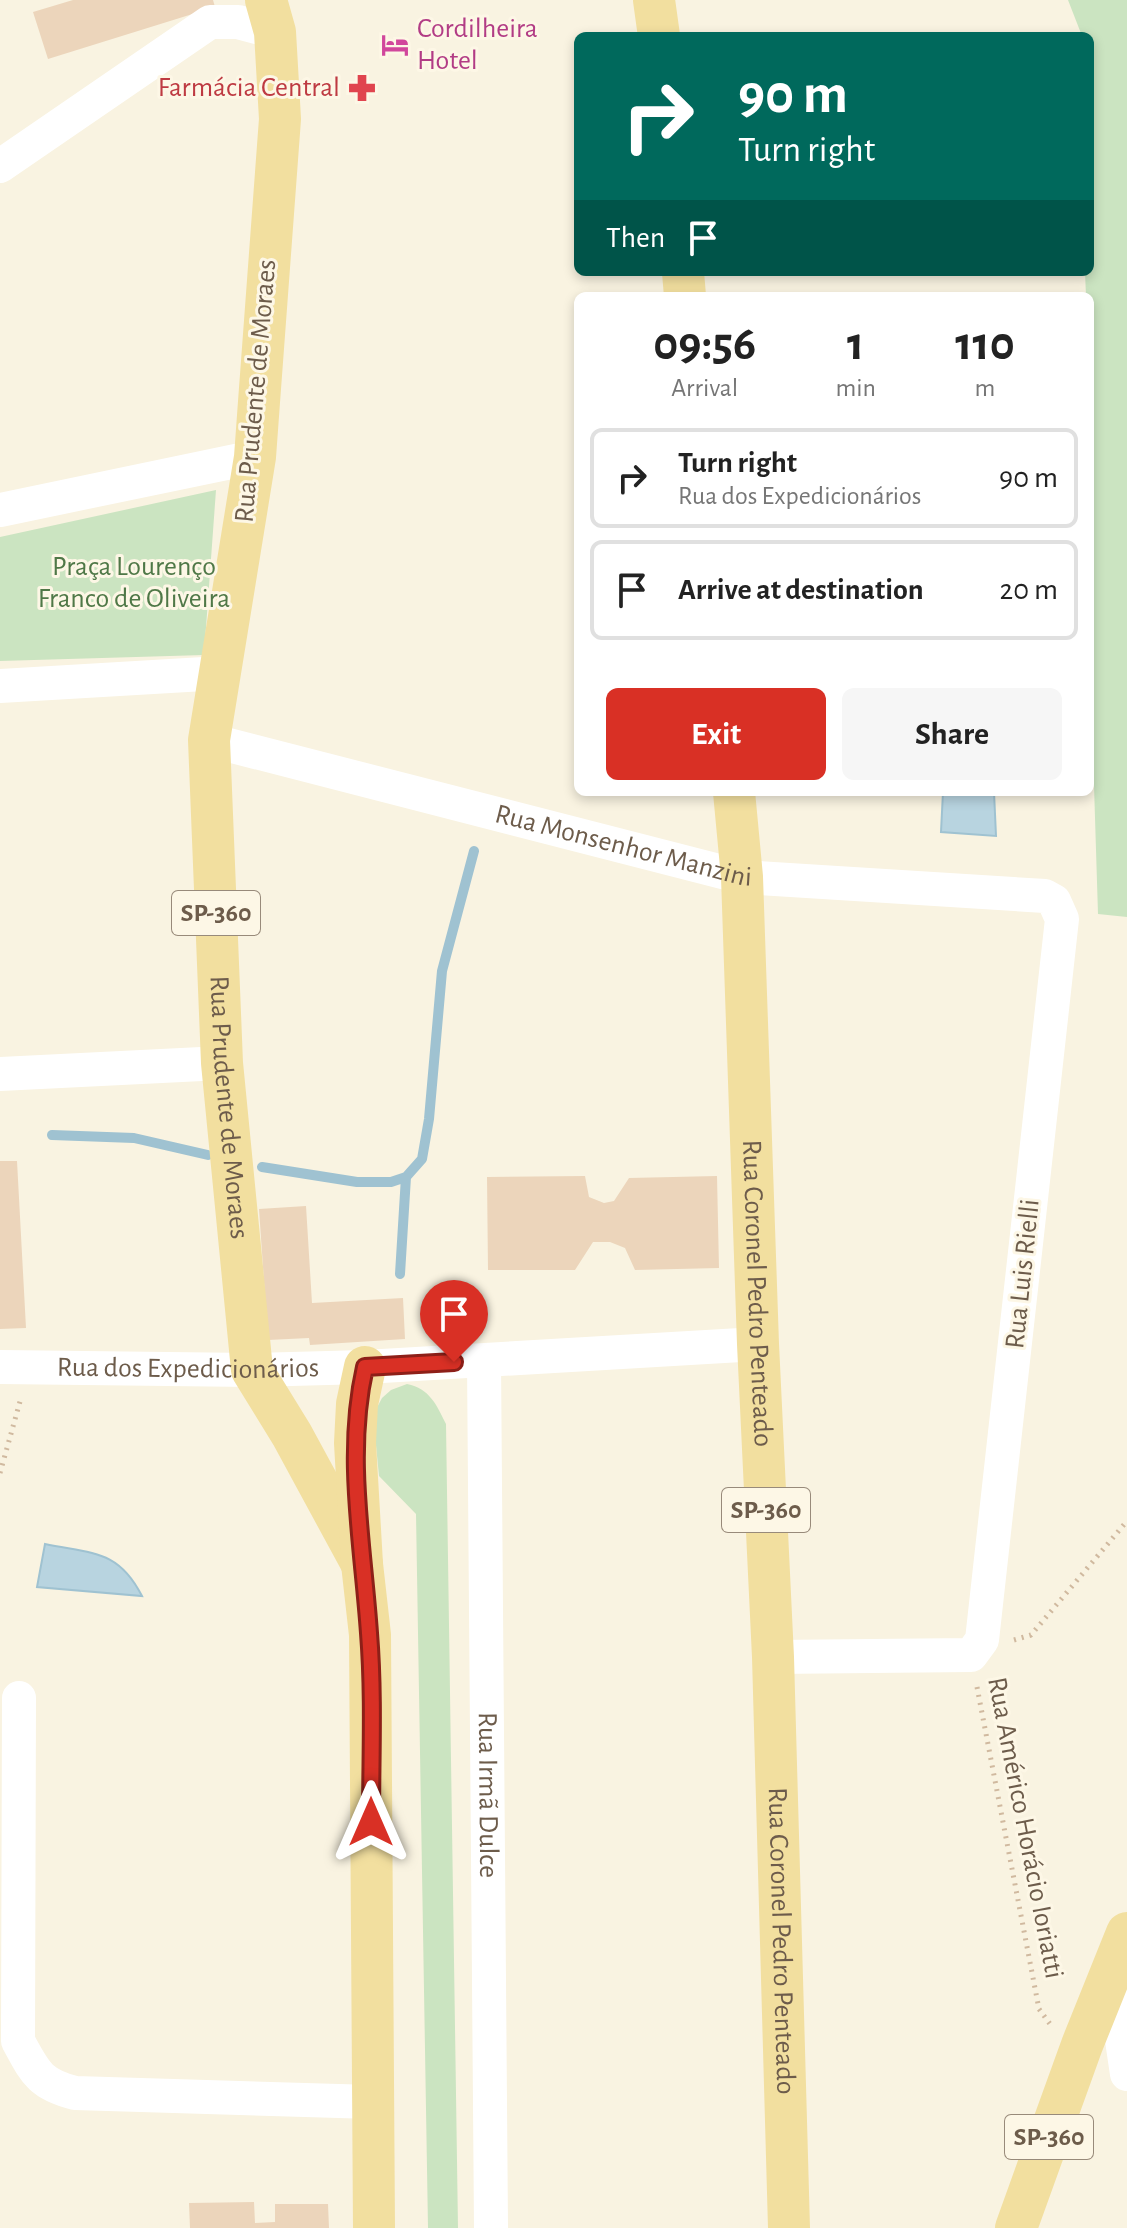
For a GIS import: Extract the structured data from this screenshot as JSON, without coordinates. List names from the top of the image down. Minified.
{"streets":{"main road":["Rua Prudente de Moraes","SP-360","Rua Coronel Pedro Penteado"],"street":["Rua Monsenhor Manzini","Rua Luis Rielli","Rua dos Expedicionários","Rua Irmã Dulce"],"path":["Rua Américo Horácio Ioriatti"]},"crossings":[["Rua Prudente de Moraes","Rua Monsenhor Manzini"],["Rua Prudente de Moraes","SP-360"],["Rua Prudente de Moraes","Rua dos Expedicionários"],["Rua Monsenhor Manzini","Rua Luis Rielli"],["Rua Monsenhor Manzini","Rua Coronel Pedro Penteado"],["SP-360","Rua dos Expedicionários"],["Rua Luis Rielli","Rua Américo Horácio Ioriatti"],["Rua Coronel Pedro Penteado","Rua dos Expedicionários"],["Rua dos Expedicionários","Rua Irmã Dulce"]],"parks":["Praça Lourenço Franco de Oliveira"],"places":{"hotel":["Cordilheira Hotel"],"pharmacy":["Farmácia Central"]},"page":{"turn":["90 m","Turn right"],"then":"Then","eta":["09:56","Arrival","1","min","110","m"],"list":[{"name":"Turn right","note":"Rua dos Expedicionários","value":"90 m"},{"name":"Arrive at destination","value":"20 m"}],"buttons":["Exit","Share"]}}
